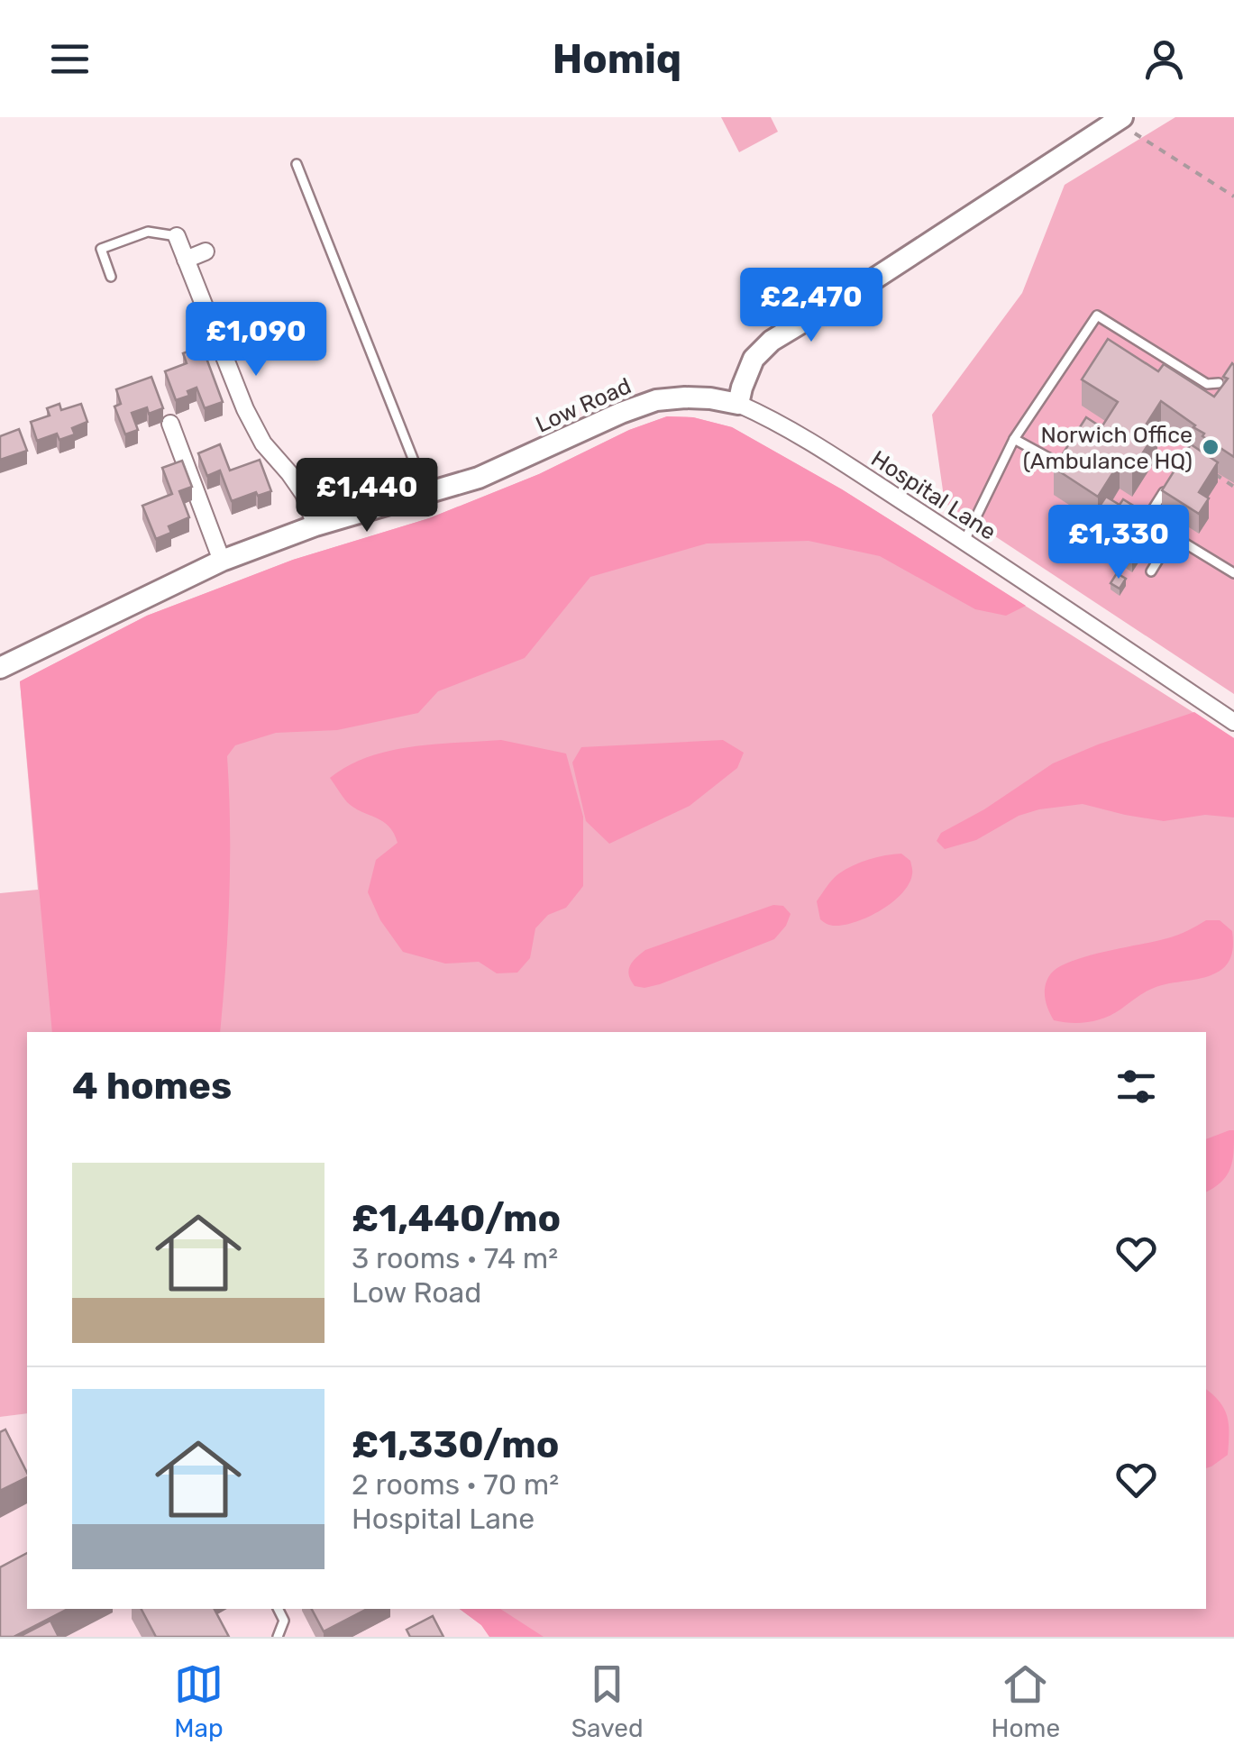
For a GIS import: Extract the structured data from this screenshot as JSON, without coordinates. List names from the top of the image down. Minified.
{"streets":{"street":["Low Road","Hospital Lane"]},"crossings":[["Low Road","Hospital Lane"]],"places":["Norwich Office (Ambulance HQ)"],"page":{"header":"Homiq","price":["£2,470","£1,090","£1,440","£1,330"],"heading":"4 homes","list":[{"name":"£1,440/mo","note":"3 rooms · 74 m² · Low Road"},{"name":"£1,330/mo","note":"2 rooms · 70 m² · Hospital Lane"}],"tabs":["Map","Saved","Home"]}}
